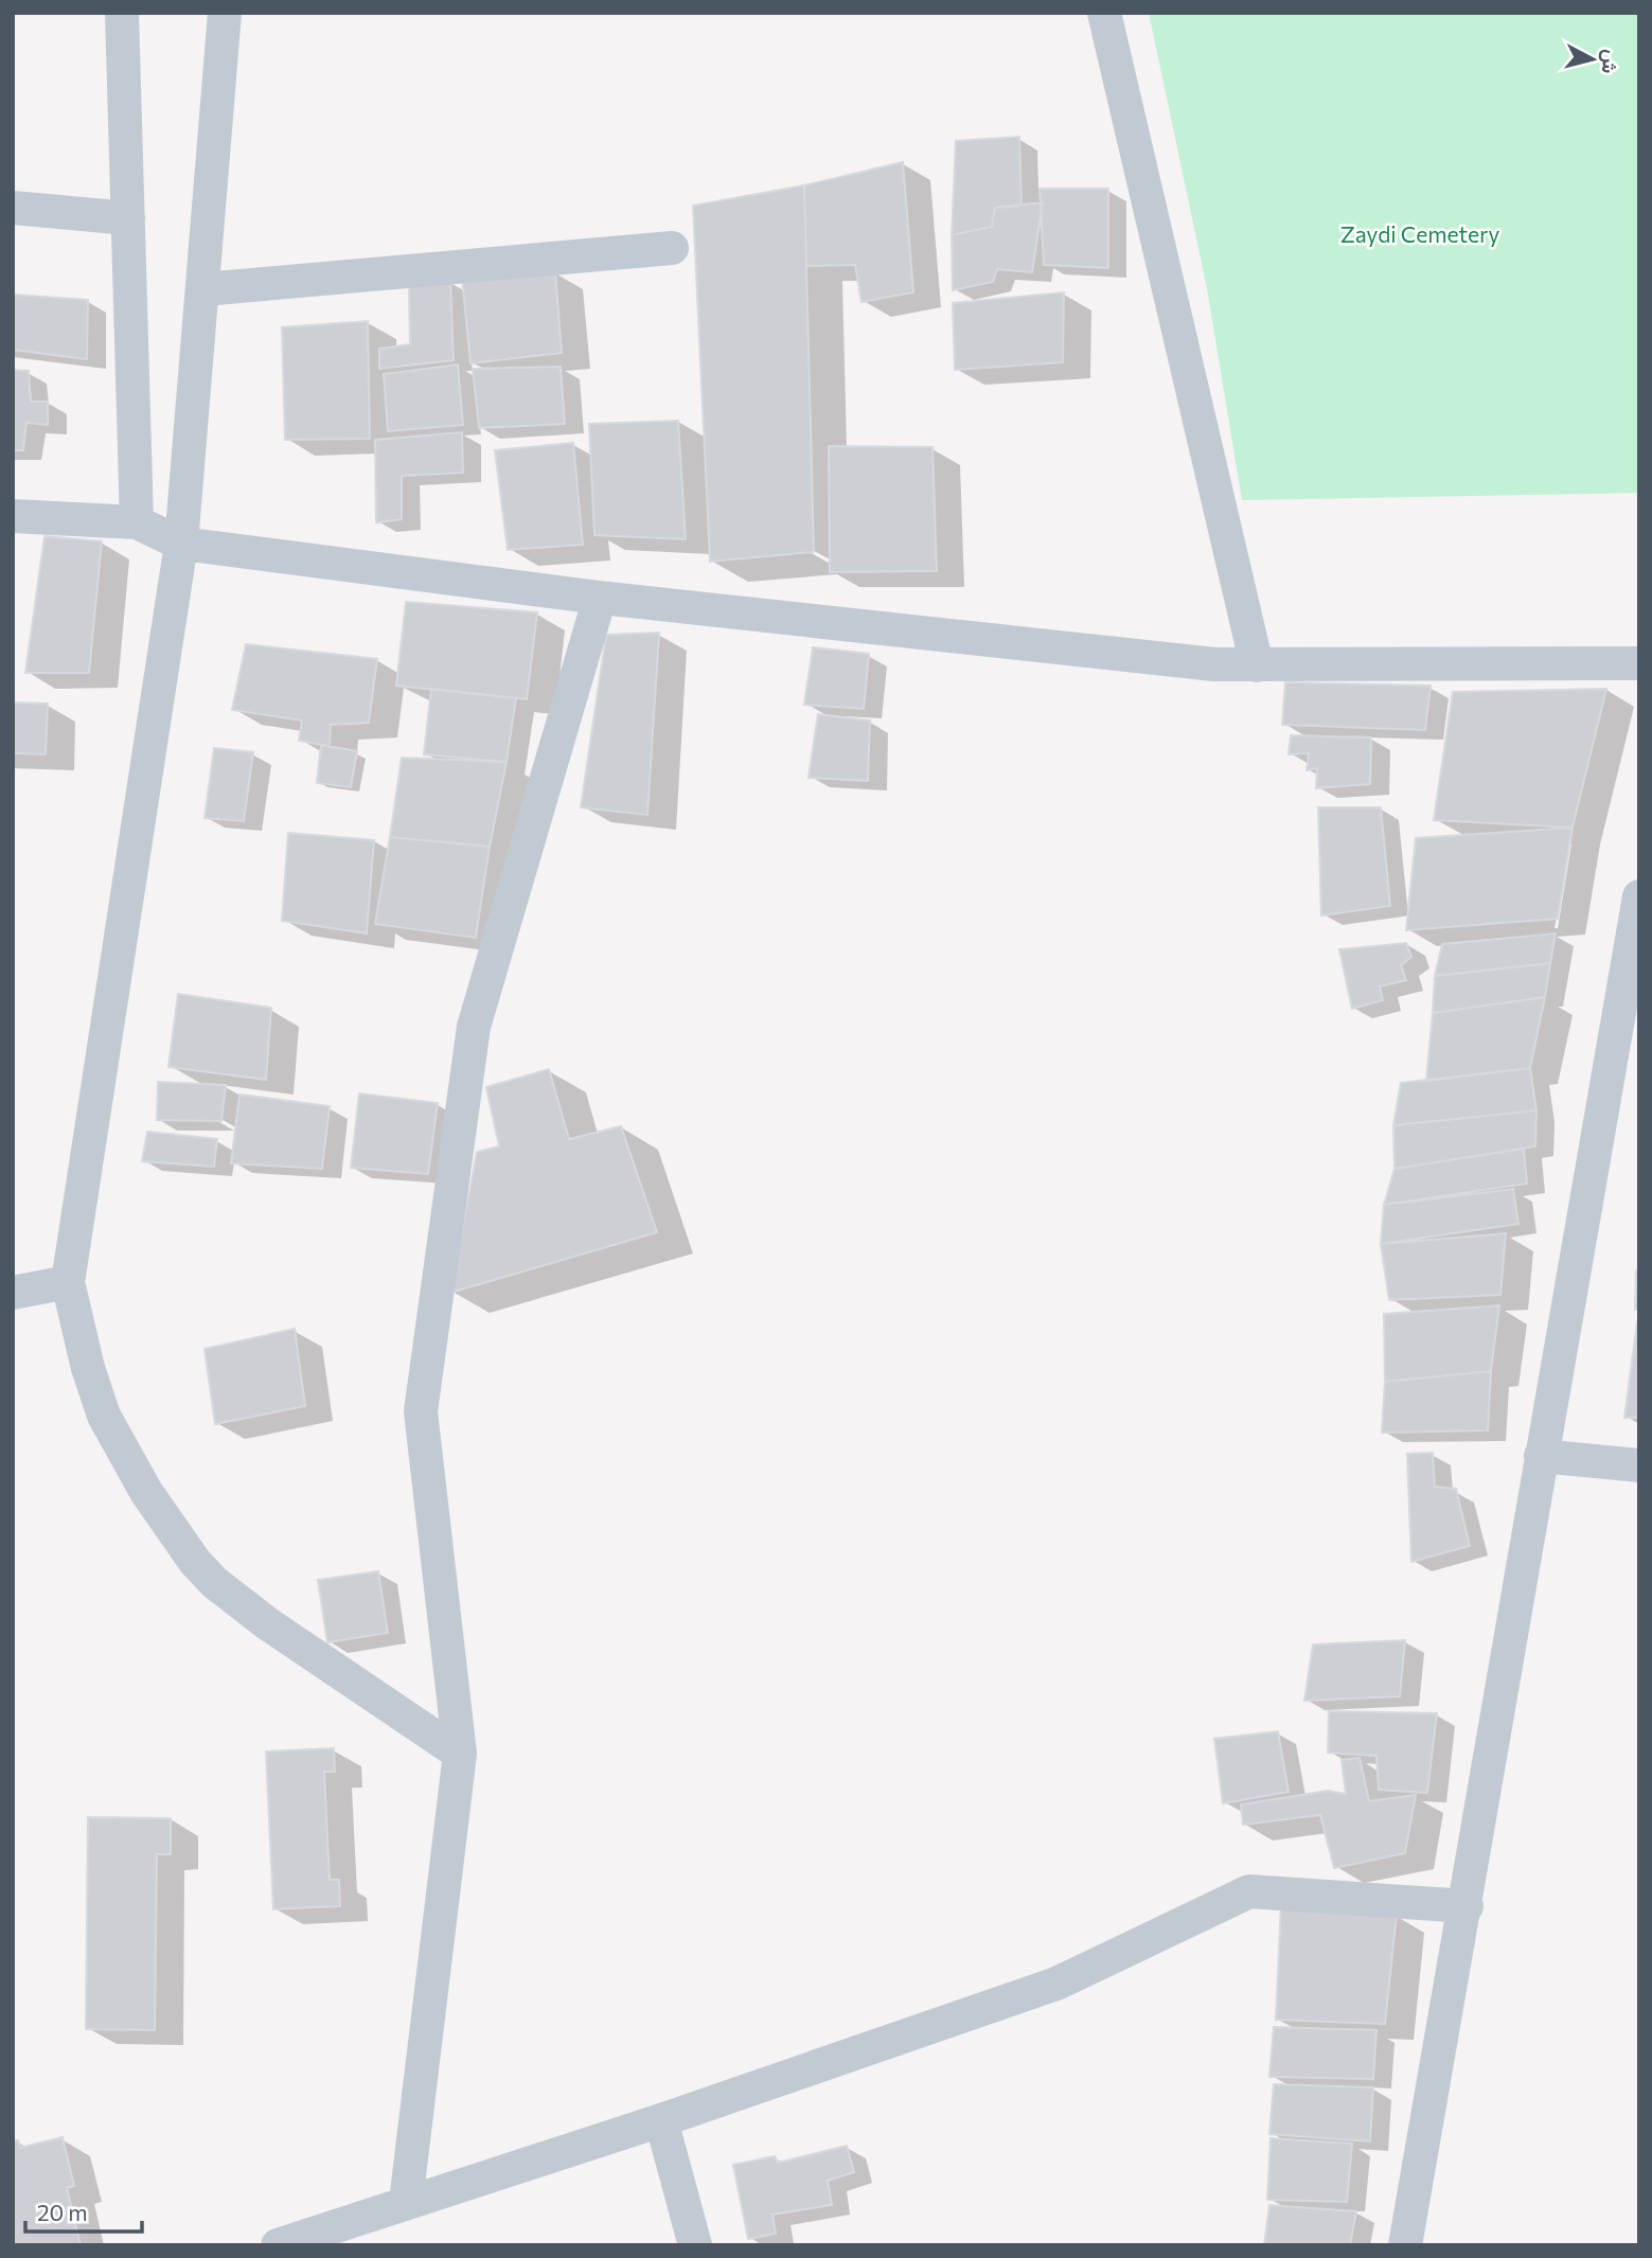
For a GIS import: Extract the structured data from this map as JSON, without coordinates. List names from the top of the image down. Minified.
{"parks":["Zaydi Cemetery"],"scale_bar":"20 m","north":"right"}
